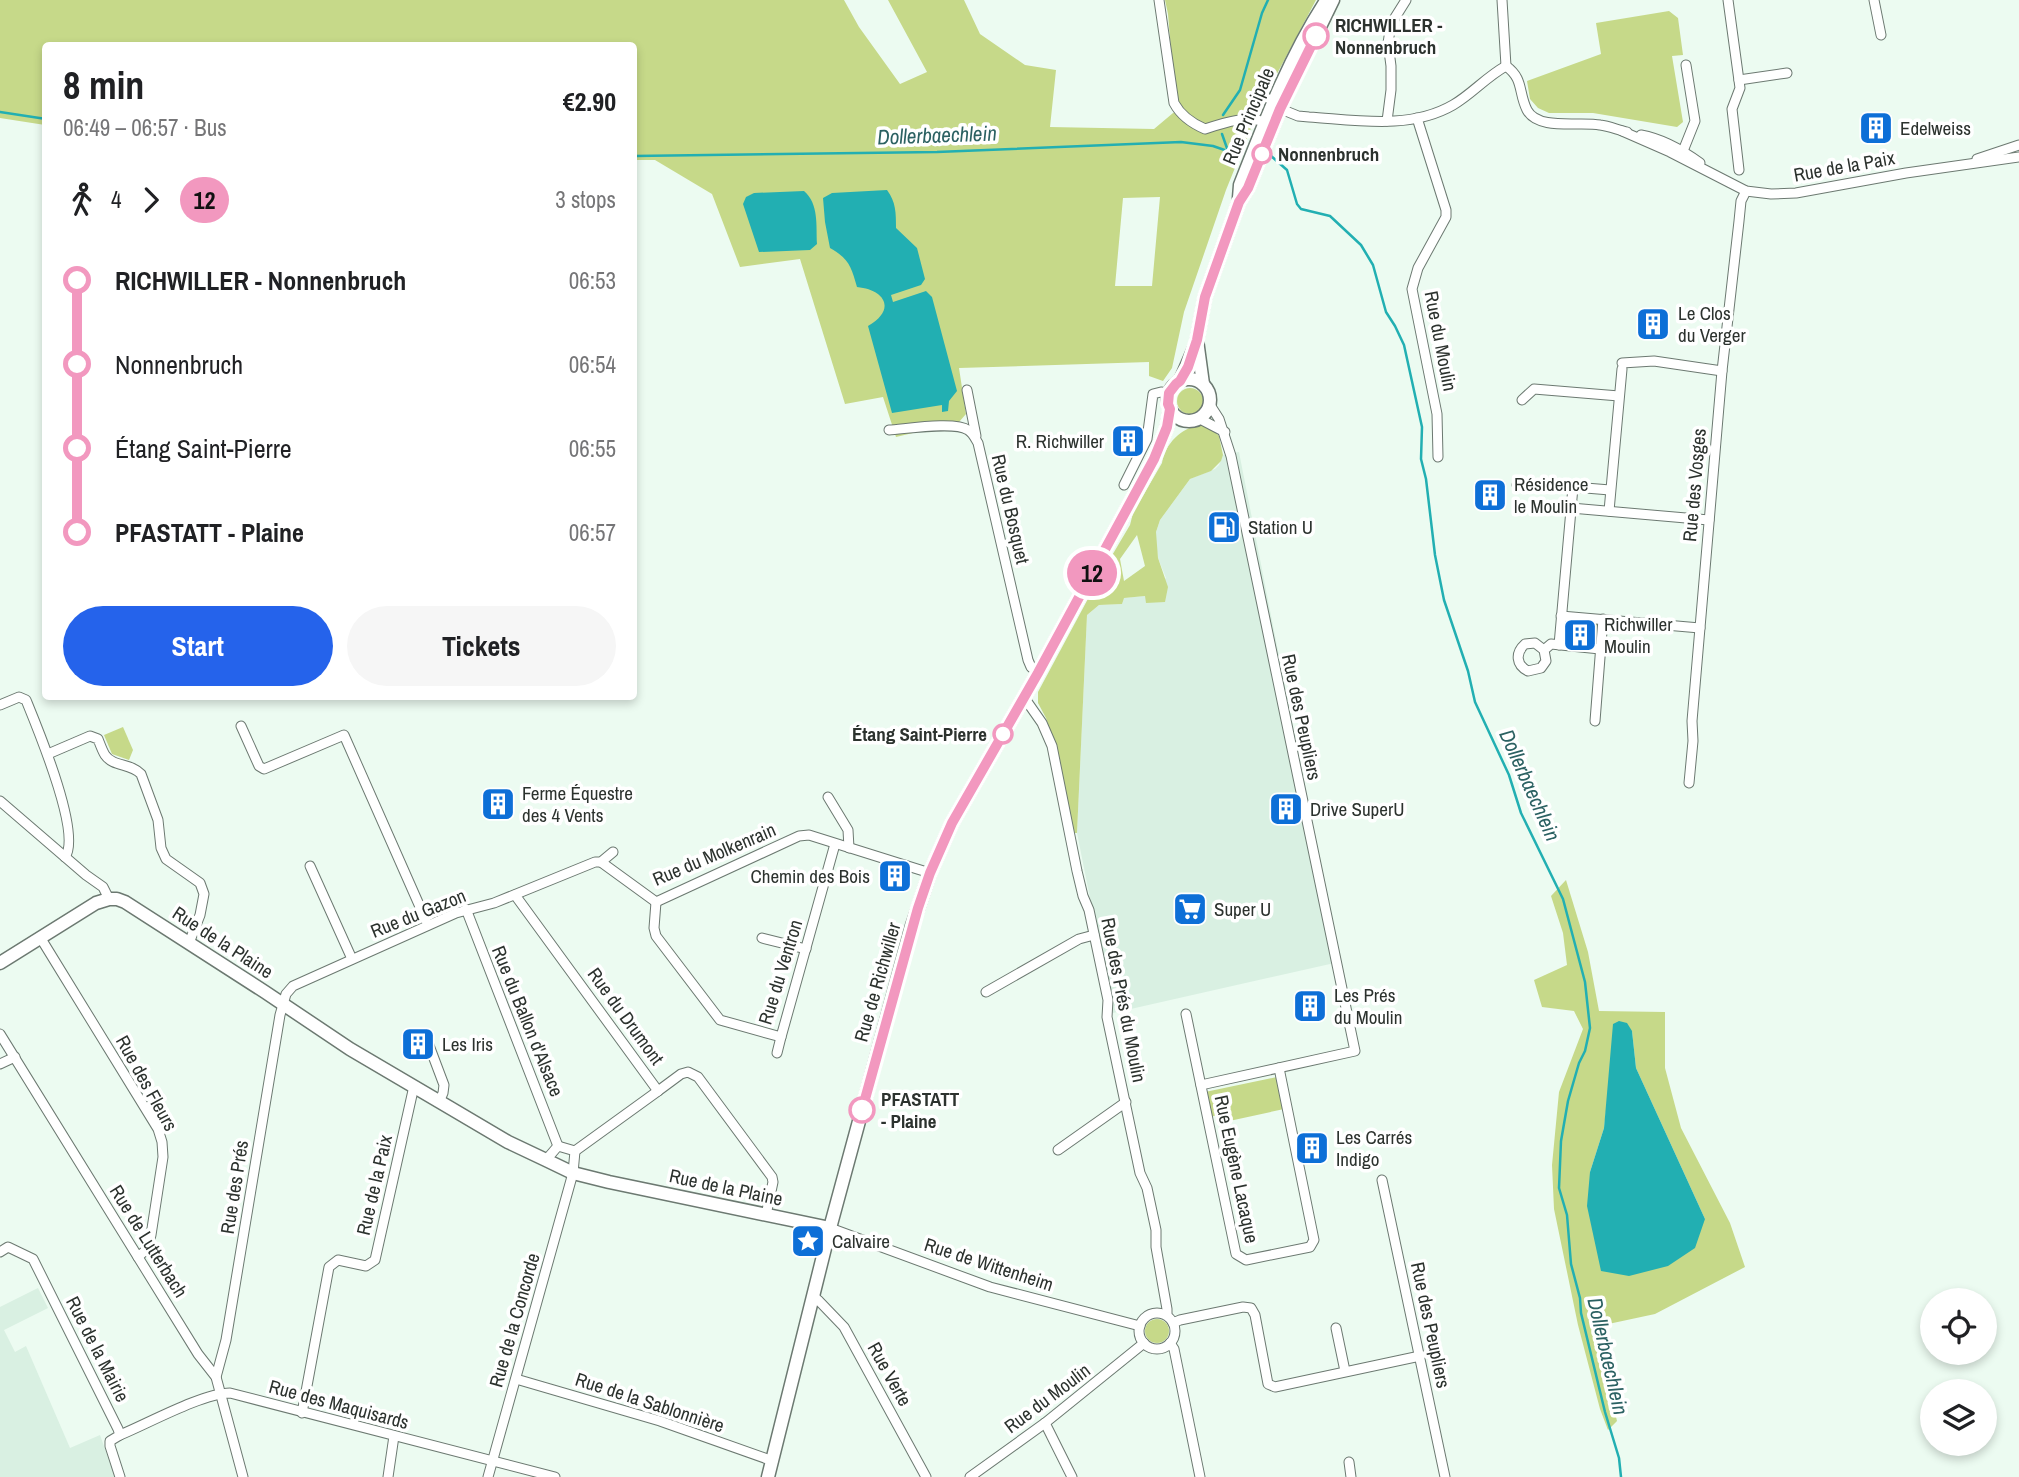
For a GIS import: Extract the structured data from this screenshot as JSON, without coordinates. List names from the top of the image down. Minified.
{"streets":{"main road":["Rue Principale","Rue de la Plaine","Rue de Richwiller"],"street":["Rue de la Paix","Rue du Moulin","Rue des Vosges","Rue du Bosquet","Rue des Peupliers","Rue du Molkenrain","Rue du Gazon","Rue du Ventron","Rue des Prés du Moulin","Rue du Drumont","Rue du Ballon d'Alsace","Rue des Fleurs","Rue Eugène Lacaque","Rue des Prés","Rue de Lutterbach","Rue de Wittenheim","Rue de la Concorde","Rue de la Mairie","Rue Verte","Rue de la Sablonnière","Rue des Maquisards"]},"crossings":[["Rue de la Paix","Rue des Vosges"],["Rue de la Paix","Rue de la Plaine"],["Rue de la Paix","Rue des Maquisards"],["Rue du Moulin","Rue des Prés du Moulin"],["Rue du Moulin","Rue de Wittenheim"],["Rue du Bosquet","Rue de Richwiller"],["Rue des Peupliers","Rue de Richwiller"],["Rue des Peupliers","Rue Eugène Lacaque"],["Rue du Molkenrain","Rue du Gazon"],["Rue du Molkenrain","Rue du Ventron"],["Rue du Molkenrain","Rue de Richwiller"],["Rue du Gazon","Rue de la Plaine"],["Rue du Gazon","Rue du Drumont"],["Rue du Gazon","Rue du Ballon d'Alsace"],["Rue du Gazon","Rue des Prés"],["Rue de la Plaine","Rue de Richwiller"],["Rue de la Plaine","Rue du Drumont"],["Rue de la Plaine","Rue des Prés"],["Rue de la Plaine","Rue de Wittenheim"],["Rue de la Plaine","Rue de la Concorde"],["Rue de Richwiller","Rue des Prés du Moulin"],["Rue de Richwiller","Rue de Wittenheim"],["Rue de Richwiller","Rue Verte"],["Rue de Richwiller","Rue de la Sablonnière"],["Rue des Prés du Moulin","Rue de Wittenheim"],["Rue des Fleurs","Rue de Lutterbach"],["Rue des Prés","Rue de Lutterbach"],["Rue de Lutterbach","Rue des Maquisards"],["Rue de la Concorde","Rue de la Sablonnière"],["Rue de la Concorde","Rue des Maquisards"]],"water":["Dollerbaechlein"],"places":{"other":["RICHWILLER - Nonnenbruch","Nonnenbruch","Étang Saint-Pierre","PFASTATT - Plaine"],"building":["Edelweiss","Le Clos du Verger","R. Richwiller","Résidence le Moulin","Richwiller Moulin","Ferme Équestre des 4 Vents","Drive SuperU","Chemin des Bois","Les Prés du Moulin","Les Iris","Les Carrés Indigo"],"fuel station":["Station U"],"supermarket":["Super U"],"place":["Calvaire"]},"lines":["bus line 12"],"page":{"on_map":"12","heading":["8 min","06:49 – 06:57 · Bus","€2.90"],"legs":["4","12","3 stops"],"list":[{"name":"RICHWILLER - Nonnenbruch","value":"06:53"},{"name":"Nonnenbruch","value":"06:54"},{"name":"Étang Saint-Pierre","value":"06:55"},{"name":"PFASTATT - Plaine","value":"06:57"}],"buttons":["Start","Tickets"]}}
